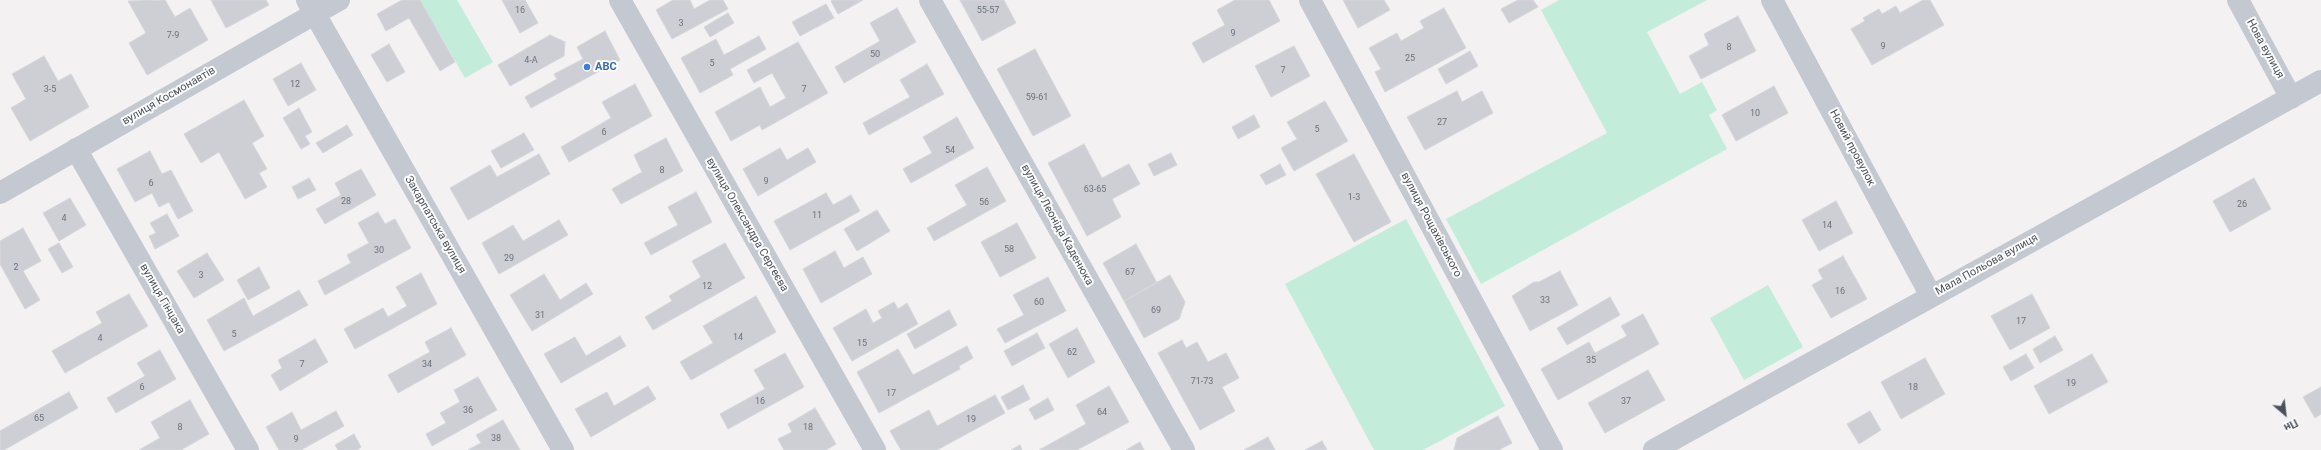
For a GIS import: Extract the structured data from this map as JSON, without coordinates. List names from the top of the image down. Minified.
{"streets":{"street":["Нова вулиця","вулиця Космонавтів","Новий провулок","Закарпатська вулиця","вулиця Олександра Сергеєва","вулиця Леоніда Каденюка","вулиця Рощахівського","Мала Польова вулиця","вулиця Гінцака"]},"crossings":[["Нова вулиця","Мала Польова вулиця"],["вулиця Космонавтів","Закарпатська вулиця"],["вулиця Космонавтів","вулиця Гінцака"],["Новий провулок","Мала Польова вулиця"]],"places":["ABC"],"house_numbers":["16","55-57","3","9","7-9","9","8","50","25","4-А","5","7","12","3-5","7","59-61","10","27","5","6","54","8","9","6","63-65","1-3","28","56","26","11","4","14","58","30","29","2","67","3","12","16","33","60","69","31","17","5","14","4","15","62","35","7","34","71-73","19","6","18","17","16","37","36","64","65","19","8","18","38","9"],"north":"bottom right"}
